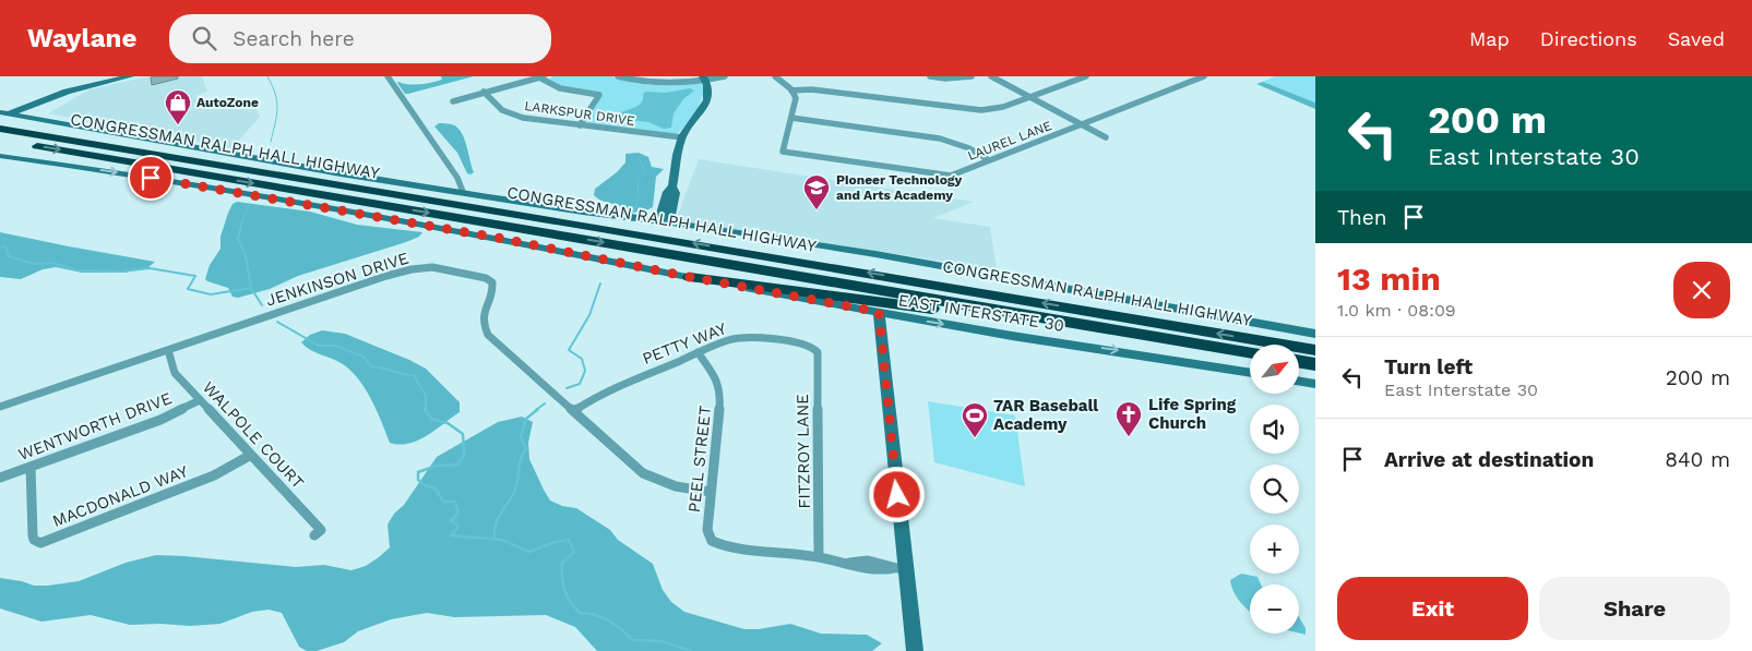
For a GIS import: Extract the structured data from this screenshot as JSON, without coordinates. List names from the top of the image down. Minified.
{"streets":{"highway":["CONGRESSMAN RALPH HALL HIGHWAY"],"main road":["EAST INTERSTATE 30"],"street":["LARKSPUR DRIVE","LAUREL LANE","JENKINSON DRIVE","PETTY WAY","WENTWORTH DRIVE","WALPOLE COURT","FITZROY LANE","PEEL STREET","MACDONALD WAY"]},"crossings":[["JENKINSON DRIVE","PETTY WAY"],["JENKINSON DRIVE","WALPOLE COURT"],["JENKINSON DRIVE","PEEL STREET"],["PETTY WAY","FITZROY LANE"],["PETTY WAY","PEEL STREET"],["WENTWORTH DRIVE","WALPOLE COURT"],["WENTWORTH DRIVE","MACDONALD WAY"],["WALPOLE COURT","MACDONALD WAY"],["FITZROY LANE","PEEL STREET"]],"places":{"shop":["AutoZone"],"school or university":["Pioneer Technology and Arts Academy"],"church":["Life Spring Church"],"sports":["7AR Baseball Academy"]},"north":"top right","page":{"header":"Waylane","search":"Search here","nav":["Map","Directions","Saved"],"turn":["200 m","East Interstate 30"],"then":"Then","heading":["13 min","1.0 km · 08:09"],"list":[{"name":"Turn left","note":"East Interstate 30","value":"200 m"},{"name":"Arrive at destination","value":"840 m"}],"map_buttons":["+","−"],"buttons":["Exit","Share"]}}
